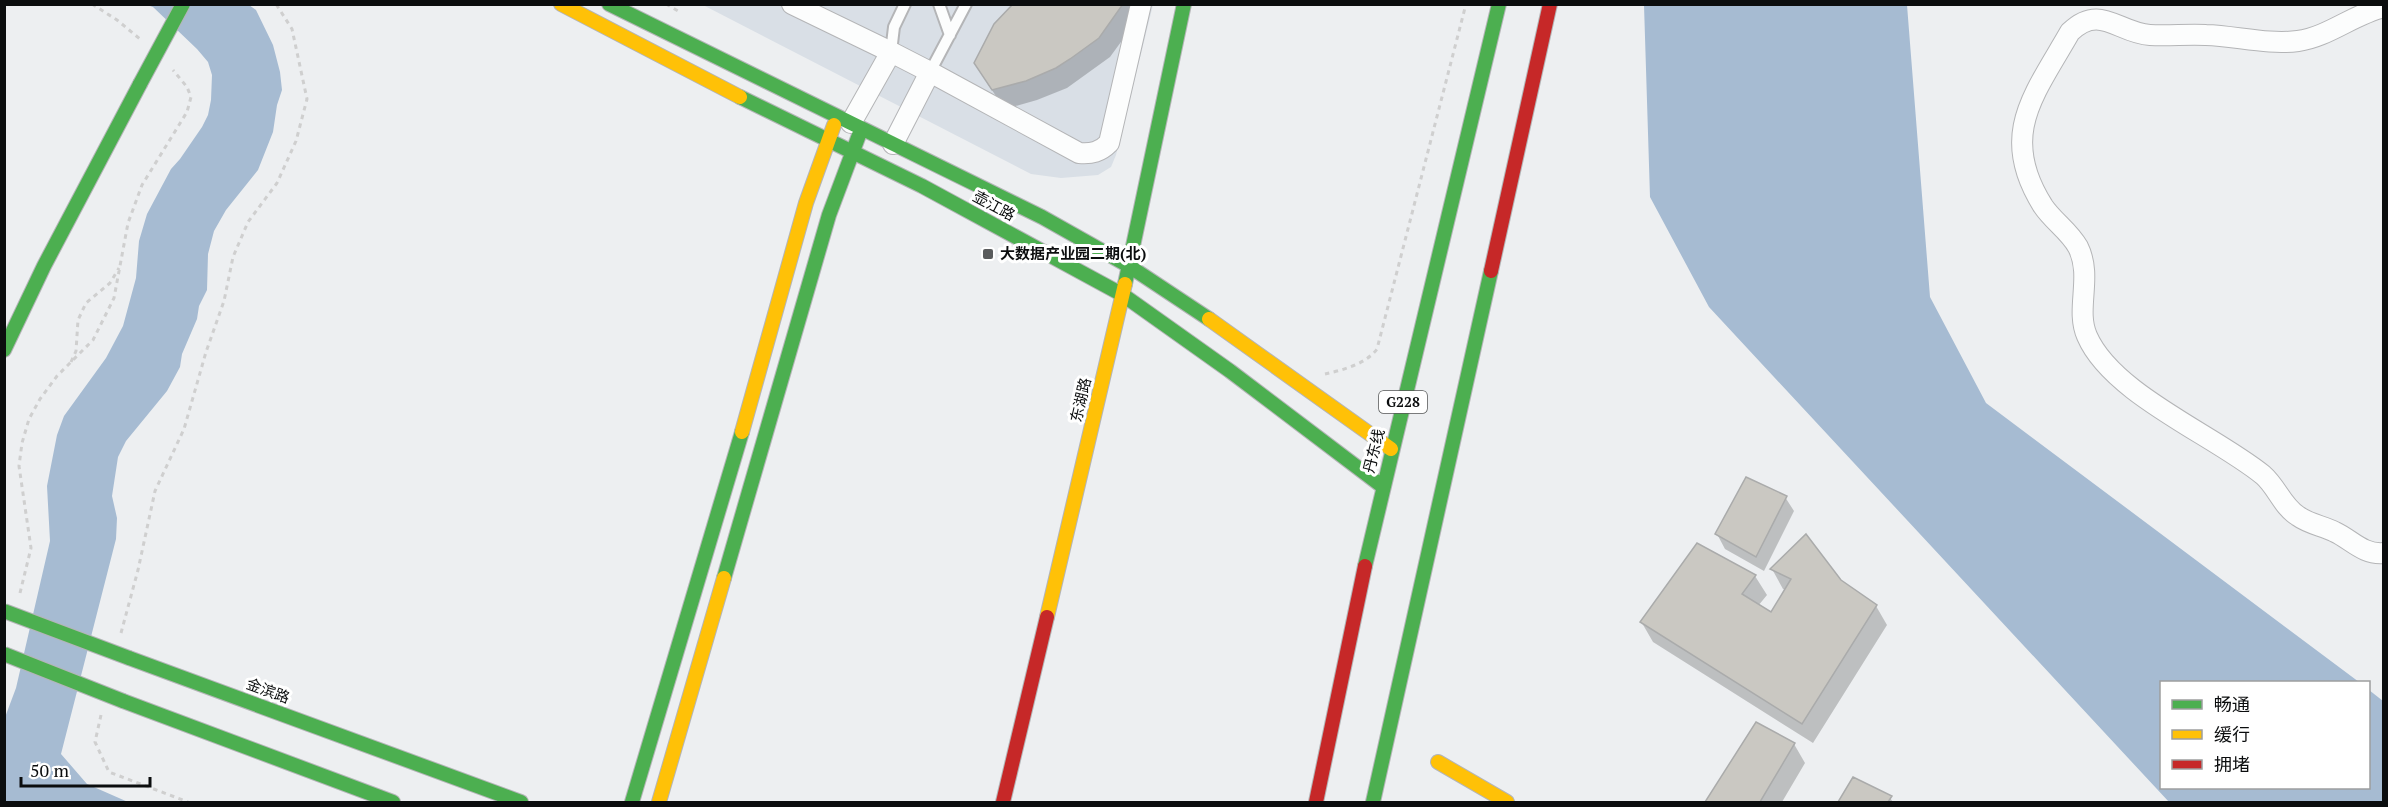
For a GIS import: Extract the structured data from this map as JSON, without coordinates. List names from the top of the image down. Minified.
{"streets":{"main road":["壶江路","东湖路","G228","丹东线","金滨路"]},"crossings":[["壶江路","东湖路"],["壶江路","丹东线"]],"places":{"transit":["大数据产业园二期(北)"]},"legend":["畅通","缓行","拥堵"],"scale_bar":"50 m"}
